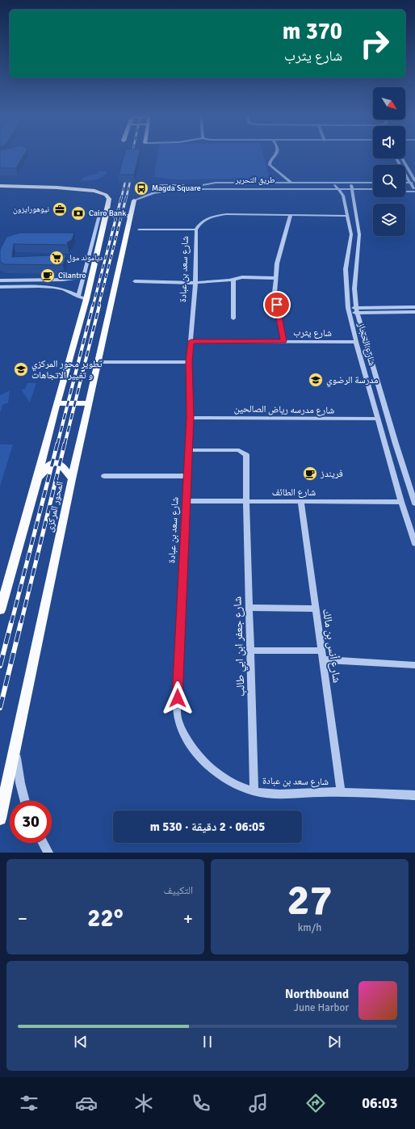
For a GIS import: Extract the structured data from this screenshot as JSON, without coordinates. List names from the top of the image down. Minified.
{"streets":{"main road":["المحور المركزى"],"street":["طريق التحرير","شارع سعد بن عبادة","شارع يثرب","شارع الحجاز","شارع مدرسه رياض الصالحين","شارع الطائف","شارع أنس بن مالك","شارع جعفر ابن ابي طالب"]},"crossings":[["طريق التحرير","شارع الحجاز"],["شارع سعد بن عبادة","شارع يثرب"],["شارع سعد بن عبادة","شارع الحجاز"],["شارع سعد بن عبادة","شارع مدرسه رياض الصالحين"],["شارع سعد بن عبادة","شارع الطائف"],["شارع سعد بن عبادة","شارع أنس بن مالك"],["شارع سعد بن عبادة","شارع جعفر ابن ابي طالب"],["شارع يثرب","شارع الحجاز"],["شارع الحجاز","شارع مدرسه رياض الصالحين"],["شارع الحجاز","شارع الطائف"],["شارع الطائف","شارع أنس بن مالك"],["شارع الطائف","شارع جعفر ابن ابي طالب"]],"places":{"bus stop":["Magda Square"],"office":["نيوهورايزون"],"bank":["Cairo Bank"],"supermarket":["دياموند مول"],"cafe":["Cilantro","فريندز"],"school or university":["تطوير محور المركزي و تغيير الاتجاهات","مدرسة الرضوي"]},"north":"bottom right","page":{"turn":["370 m","شارع يثرب"],"limit":"30","trip":"06:05 · 2 دقيقة · 530 m","tile":[["27","km/h"],"التكييف"],"heat":["−","22°","+"],"song":["Northbound","June Harbor"],"tabs":"06:03"}}
